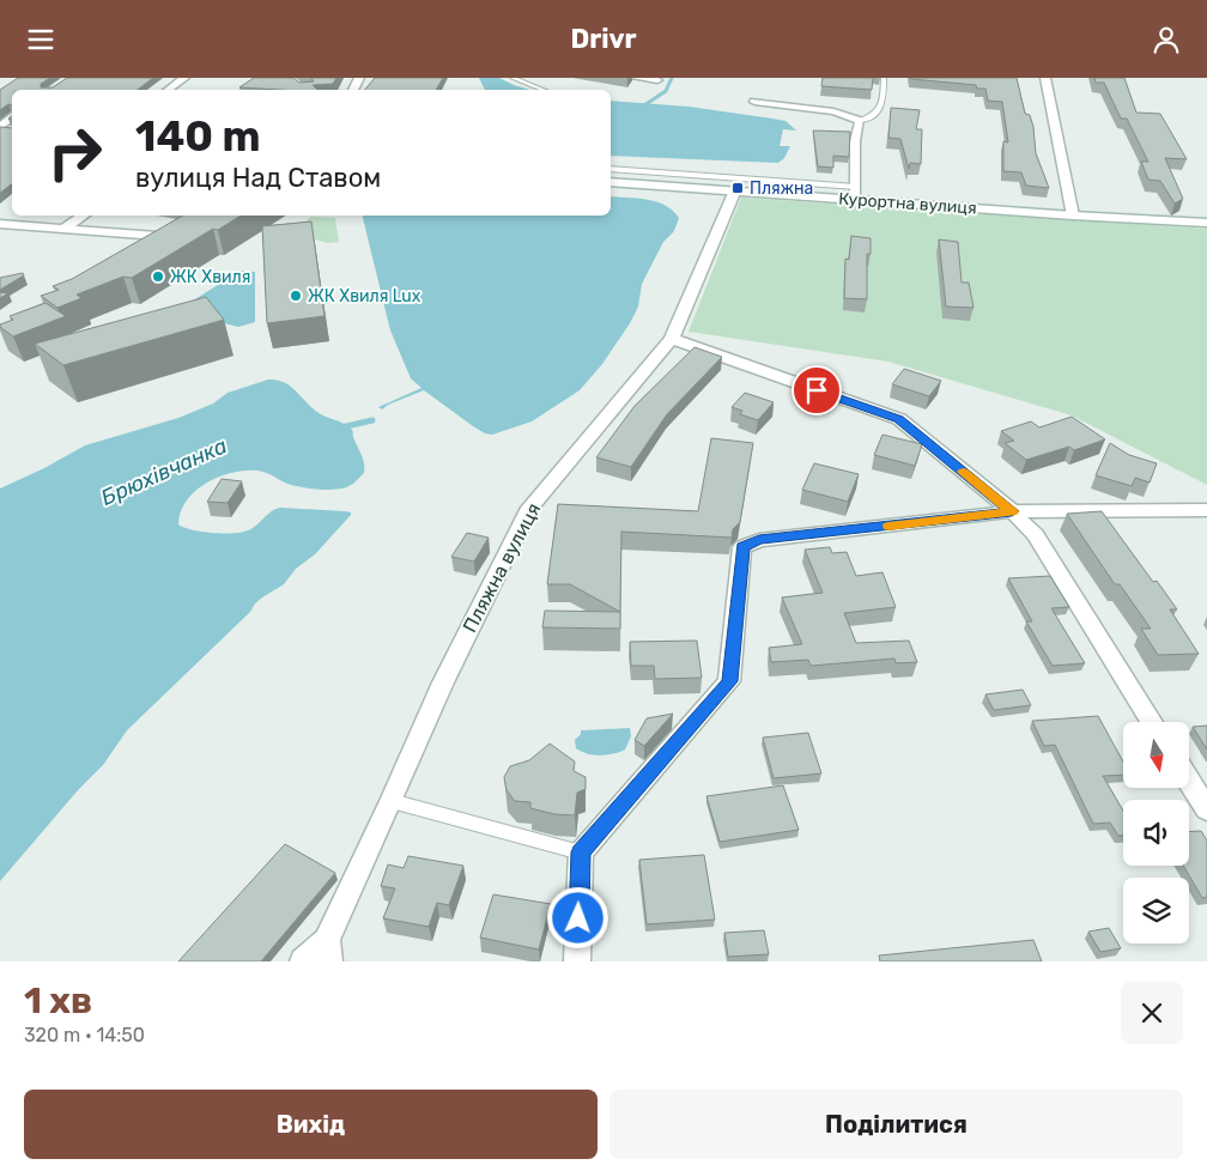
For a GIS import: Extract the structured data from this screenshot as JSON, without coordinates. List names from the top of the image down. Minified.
{"streets":{"street":["Курортна вулиця","Пляжна вулиця"]},"crossings":[["Курортна вулиця","Пляжна вулиця"]],"water":["Брюхівчанка"],"places":{"transit":["Пляжна"],"other":["ЖК Хвиля","ЖК Хвиля Lux"]},"north":"bottom","page":{"header":"Drivr","turn":["140 m","вулиця Над Ставом"],"heading":["1 хв","320 m · 14:50"],"buttons":["Вихід","Поділитися"]}}
